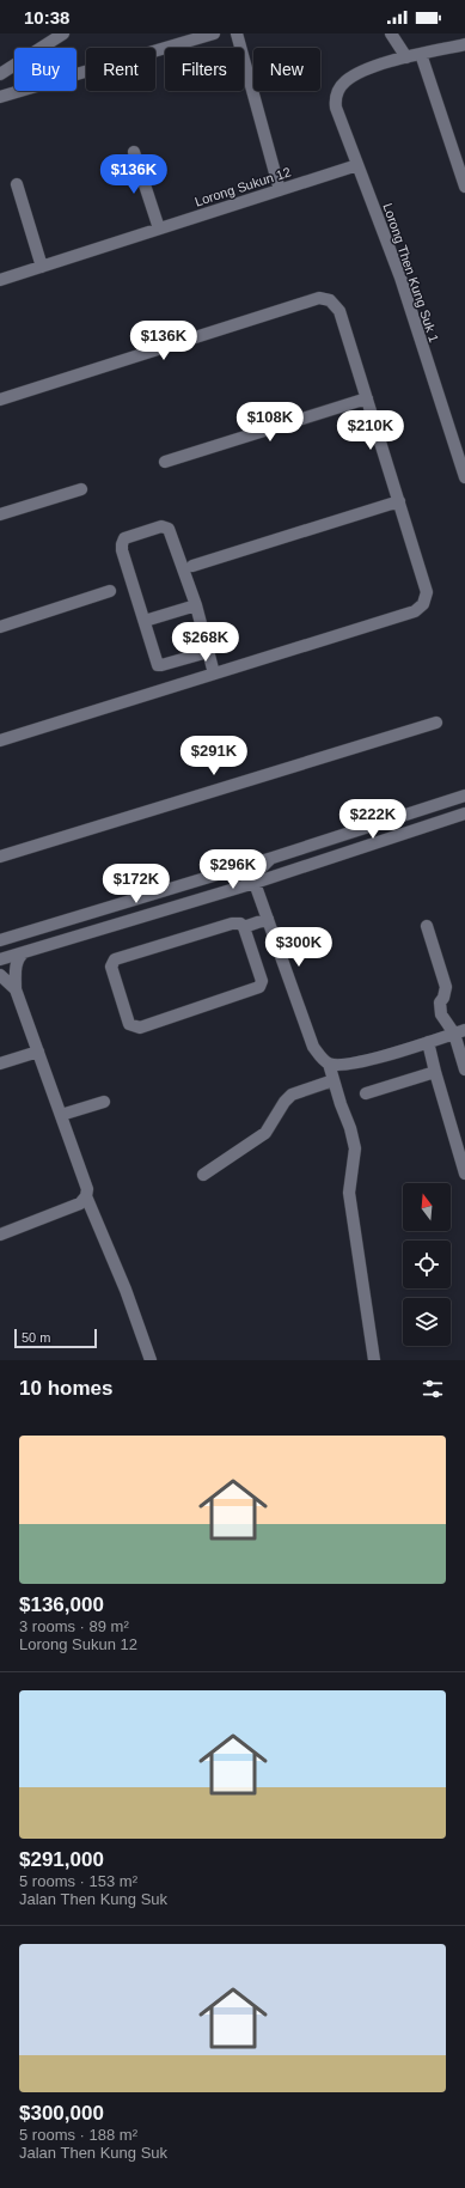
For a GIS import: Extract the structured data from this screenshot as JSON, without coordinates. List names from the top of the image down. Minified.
{"streets":{"street":["Lorong Sukun 12","Lorong Then Kung Suk 1"]},"crossings":[["Lorong Sukun 12","Lorong Then Kung Suk 1"]],"scale_bar":"50 m","north":"top","page":{"status":"10:38","chip":["Buy","Rent","Filters","New"],"price":["$136K","$136K","$108K","$210K","$268K","$291K","$222K","$296K","$172K","$300K"],"scale":"50 m","heading":"10 homes","list":[{"name":"$136,000","note":"3 rooms · 89 m² · Lorong Sukun 12"},{"name":"$291,000","note":"5 rooms · 153 m² · Jalan Then Kung Suk"},{"name":"$300,000","note":"5 rooms · 188 m² · Jalan Then Kung Suk"}]}}
